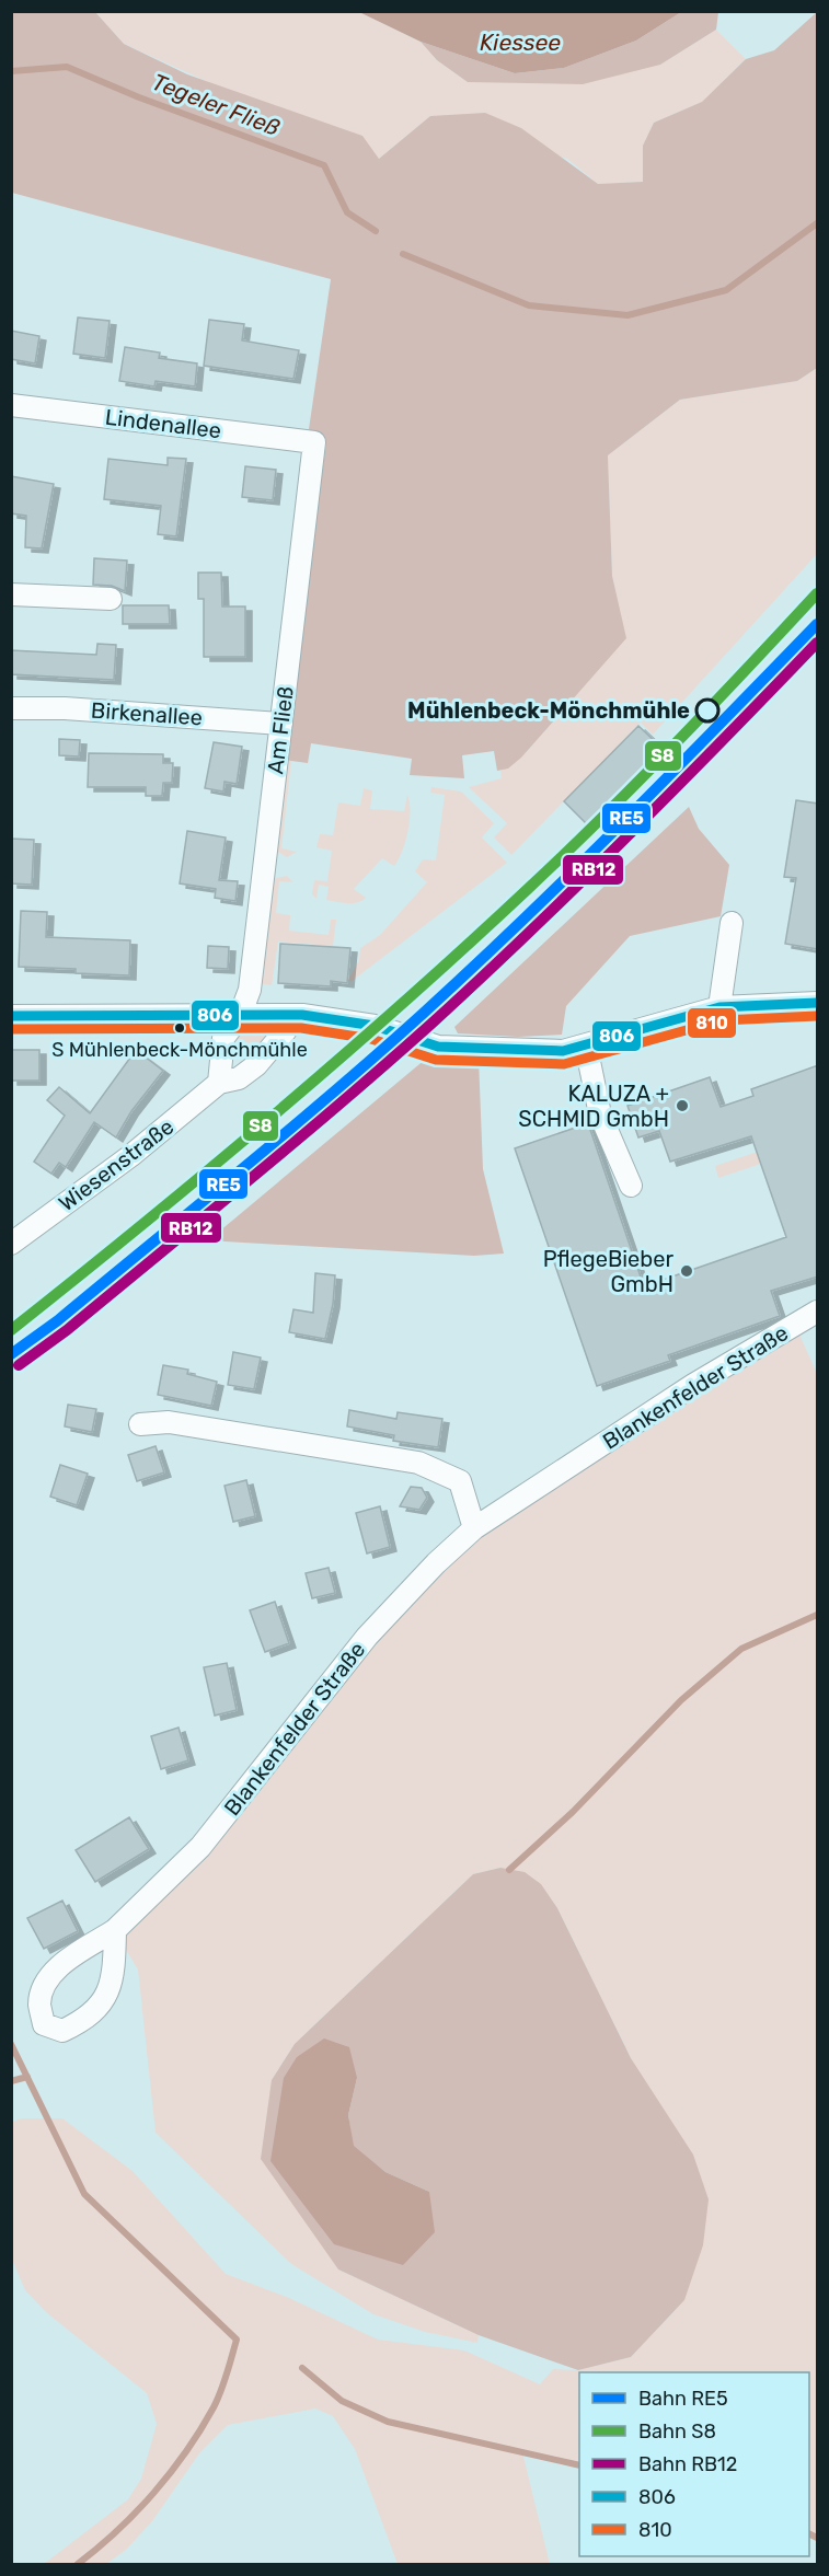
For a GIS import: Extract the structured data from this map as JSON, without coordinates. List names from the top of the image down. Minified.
{"streets":{"street":["Lindenallee","Birkenallee","Am Fließ","Wiesenstraße","Blankenfelder Straße"]},"crossings":[["Lindenallee","Am Fließ"],["Birkenallee","Am Fließ"]],"water":["Kiessee","Tegeler Fließ"],"places":["Mühlenbeck-Mönchmühle","S Mühlenbeck-Mönchmühle","KALUZA + SCHMID GmbH","PflegeBieber GmbH"],"lines":["rail line S8","rail line RE5","rail line RB12","transit line 806","transit line 810"],"legend":["Bahn RE5","Bahn S8","Bahn RB12","806","810"]}
